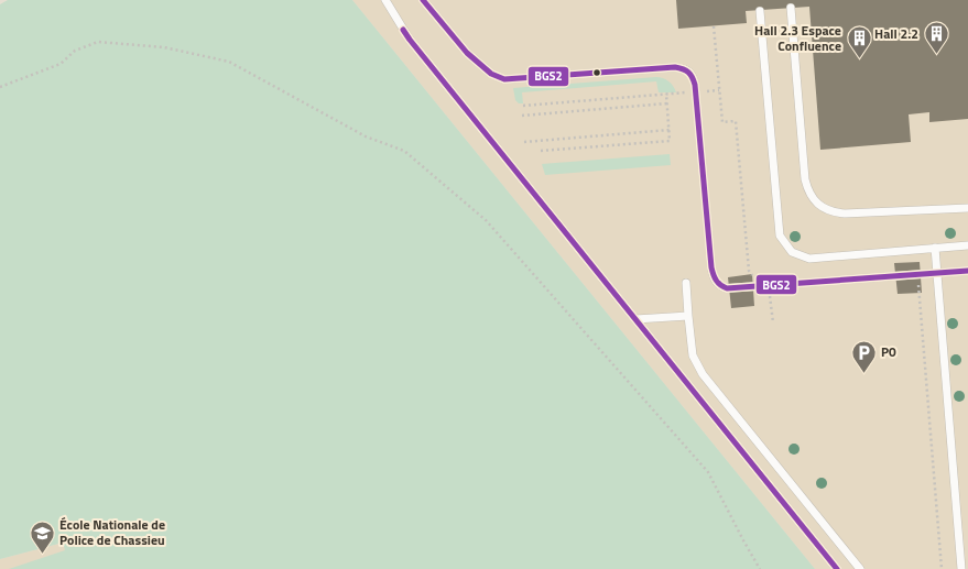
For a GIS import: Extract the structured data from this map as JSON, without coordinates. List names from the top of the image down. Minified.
{"places":{"building":["Hall 2.2","Hall 2.3 Espace Confluence"],"parking":["P0"],"school or university":["École Nationale de Police de Chassieu"]},"lines":["transit line BGS2"]}
